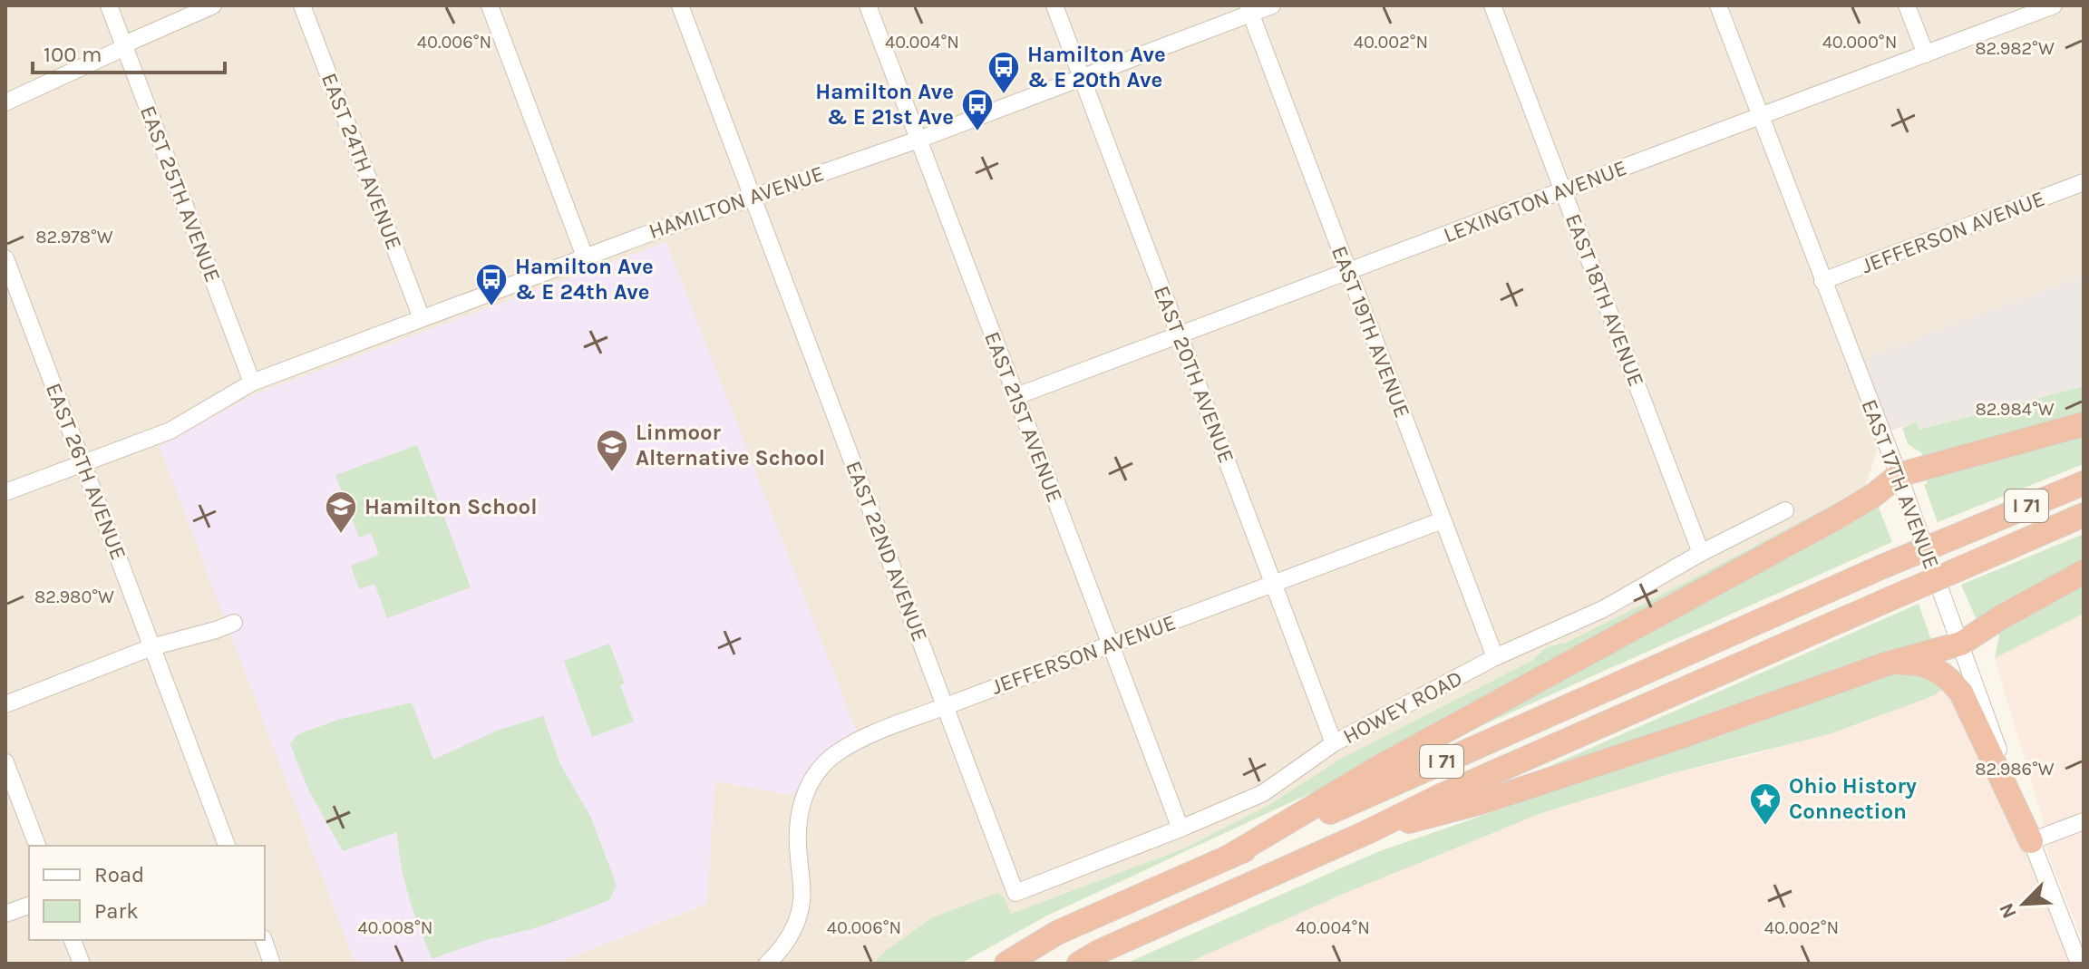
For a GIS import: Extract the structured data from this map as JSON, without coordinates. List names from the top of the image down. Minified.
{"streets":{"highway":["I 71"],"street":["EAST 24TH AVENUE","EAST 25TH AVENUE","LEXINGTON AVENUE","HAMILTON AVENUE","JEFFERSON AVENUE","EAST 18TH AVENUE","EAST 19TH AVENUE","EAST 20TH AVENUE","EAST 21ST AVENUE","EAST 26TH AVENUE","EAST 17TH AVENUE","EAST 22ND AVENUE","HOWEY ROAD"]},"crossings":[["EAST 24TH AVENUE","HAMILTON AVENUE"],["EAST 25TH AVENUE","HAMILTON AVENUE"],["LEXINGTON AVENUE","EAST 18TH AVENUE"],["LEXINGTON AVENUE","EAST 19TH AVENUE"],["LEXINGTON AVENUE","EAST 20TH AVENUE"],["LEXINGTON AVENUE","EAST 21ST AVENUE"],["LEXINGTON AVENUE","EAST 17TH AVENUE"],["HAMILTON AVENUE","EAST 19TH AVENUE"],["HAMILTON AVENUE","EAST 20TH AVENUE"],["HAMILTON AVENUE","EAST 21ST AVENUE"],["HAMILTON AVENUE","EAST 26TH AVENUE"],["HAMILTON AVENUE","EAST 22ND AVENUE"],["JEFFERSON AVENUE","EAST 19TH AVENUE"],["JEFFERSON AVENUE","EAST 20TH AVENUE"],["JEFFERSON AVENUE","EAST 21ST AVENUE"],["JEFFERSON AVENUE","EAST 17TH AVENUE"],["JEFFERSON AVENUE","EAST 22ND AVENUE"],["EAST 18TH AVENUE","HOWEY ROAD"],["EAST 19TH AVENUE","HOWEY ROAD"],["EAST 20TH AVENUE","HOWEY ROAD"],["EAST 21ST AVENUE","HOWEY ROAD"],["EAST 22ND AVENUE","HOWEY ROAD"]],"places":{"bus stop":["Hamilton Ave & E 20th Ave","Hamilton Ave & E 21st Ave","Hamilton Ave & E 24th Ave"],"school or university":["Linmoor Alternative School","Hamilton School"],"place":["Ohio History Connection"]},"legend":["Road","Park"],"scale_bar":"100 m","north":"bottom left","coordinates":["40.006°N","40.004°N","40.002°N","40.000°N","82.982°W","82.978°W","82.984°W","82.980°W","82.986°W","40.008°N"]}
